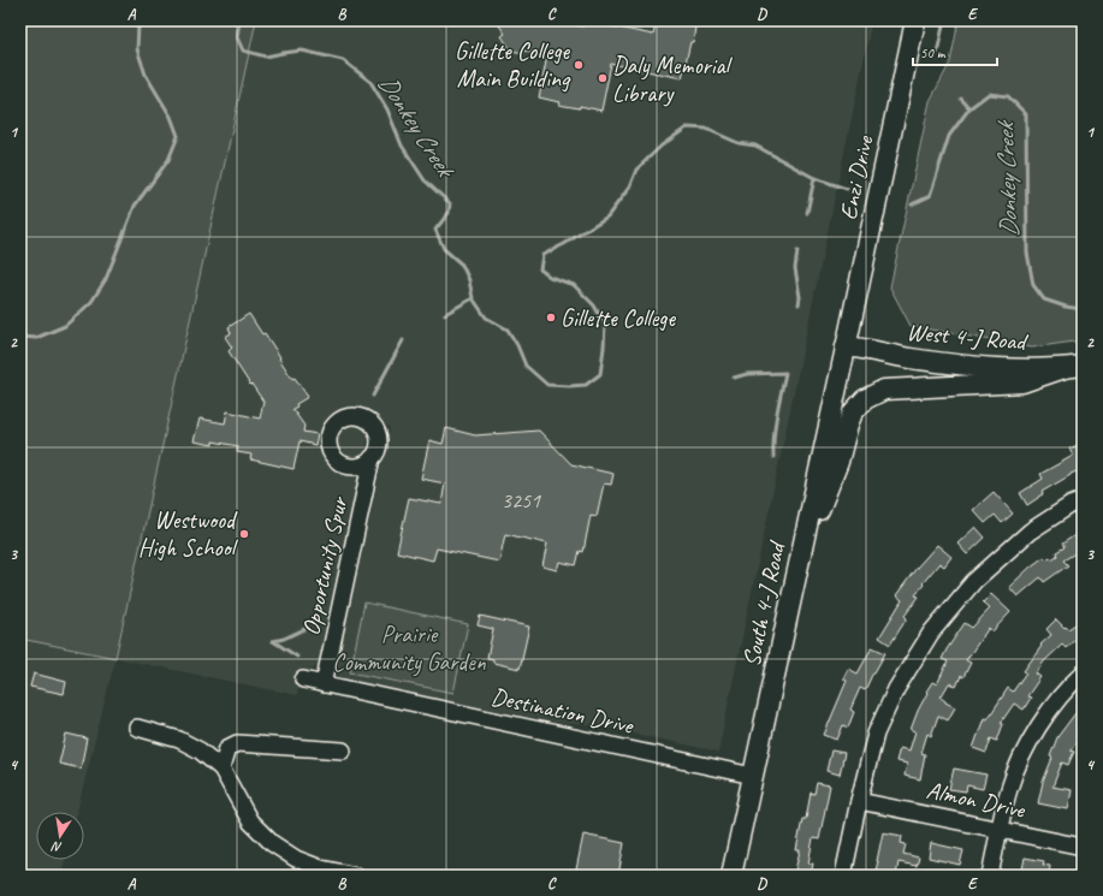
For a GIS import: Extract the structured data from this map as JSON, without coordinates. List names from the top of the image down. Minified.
{"streets":{"main road":["Enzi Drive","West 4-J Road","South 4-J Road"],"street":["Opportunity Spur","Destination Drive","Almon Drive"]},"crossings":[["Enzi Drive","West 4-J Road"],["Enzi Drive","South 4-J Road"],["West 4-J Road","South 4-J Road"],["Opportunity Spur","Destination Drive"],["South 4-J Road","Destination Drive"]],"water":["Donkey Creek"],"parks":["Prairie Community Garden"],"places":["Gillette College Main Building","Daly Memorial Library","Gillette College","Westwood High School"],"house_numbers":["3251"],"scale_bar":"50 m","north":"bottom","grid":{"columns":["A","B","C","D","E"],"rows":["1","2","3","4"]}}
